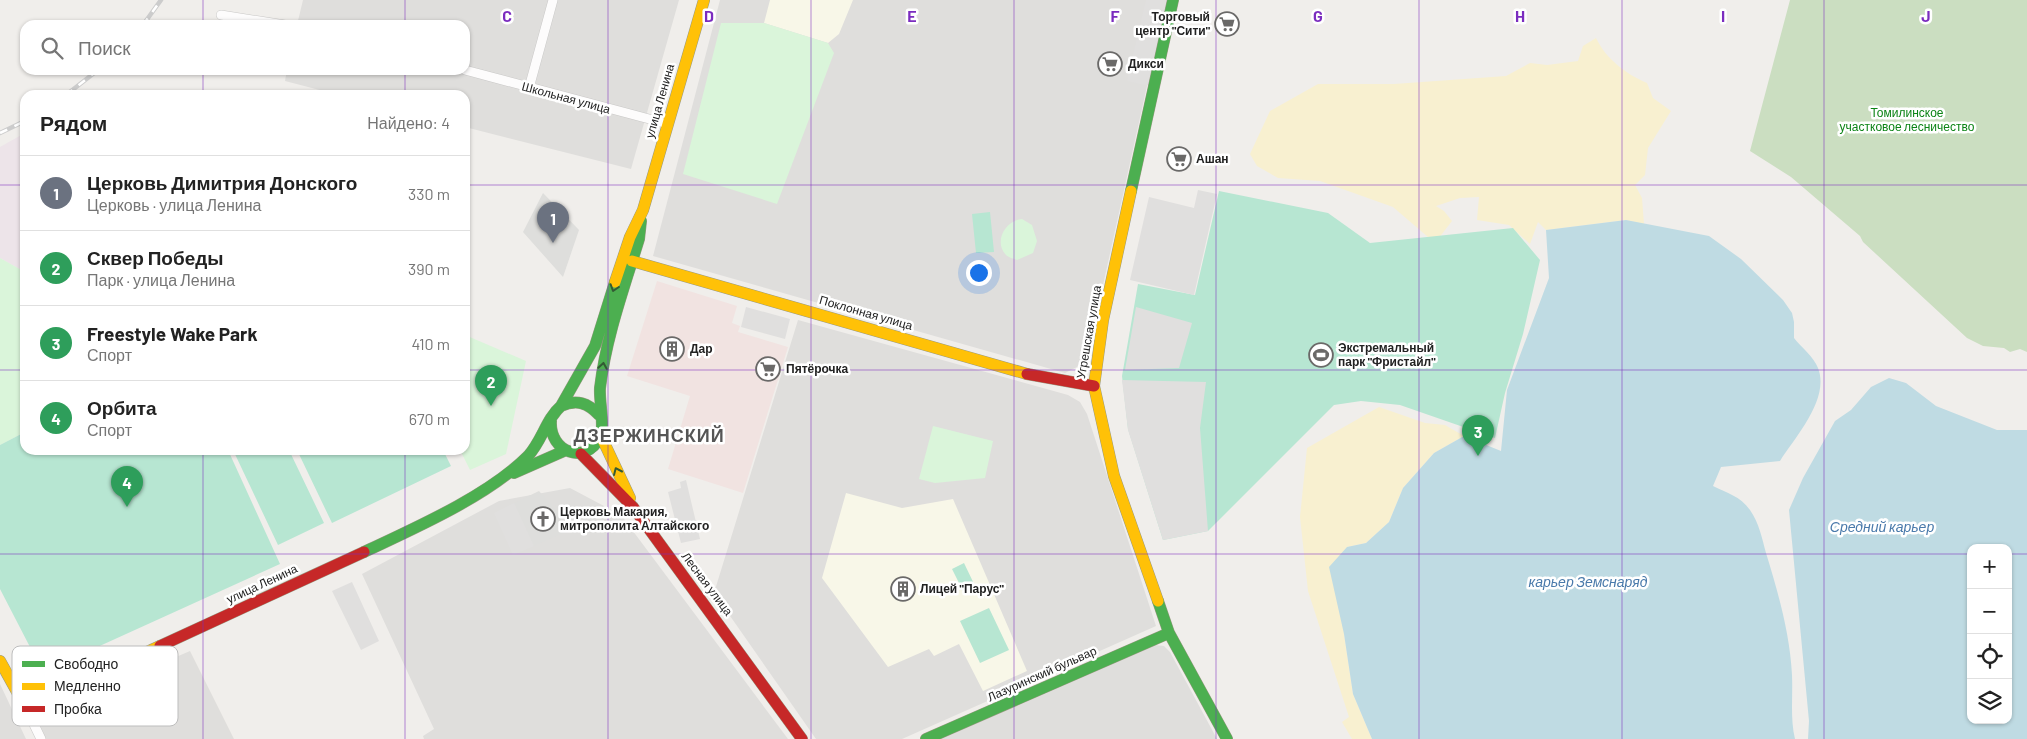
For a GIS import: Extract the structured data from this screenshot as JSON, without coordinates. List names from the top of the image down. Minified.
{"streets":{"street":["Школьная улица","улица Ленина","Поклонная улица","Угрешская улица","Лесная улица","Лазуринский бульвар"]},"crossings":[["Школьная улица","улица Ленина"],["улица Ленина","Поклонная улица"],["улица Ленина","Лесная улица"],["Поклонная улица","Угрешская улица"],["Угрешская улица","Лазуринский бульвар"]],"districts":["ДЗЕРЖИНСКИЙ"],"water":["Средний карьер","карьер Земснаряд"],"parks":["Томилинское участковое лесничество"],"places":{"supermarket":["Торговый центр \"Сити\"","Дикси","Ашан","Пятёрочка"],"building":["Дар","Лицей \"Парус\""],"sports":["Экстремальный парк \"Фристайл\""],"church":["Церковь Макария, митрополита Алтайского"]},"legend":["Свободно","Медленно","Пробка"],"page":{"search":"Поиск","heading":["Рядом","Найдено: 4"],"list":[{"mark":"1","name":"Церковь Димитрия Донского","note":"Церковь · улица Ленина","value":"330 m"},{"mark":"2","name":"Сквер Победы","note":"Парк · улица Ленина","value":"390 m"},{"mark":"3","name":"Freestyle Wake Park","note":"Спорт","value":"410 m"},{"mark":"4","name":"Орбита","note":"Спорт","value":"670 m"}],"pins":["1","2","3","4"],"map_buttons":["+","−"]},"grid":{"columns":["C","D","E","F","G","H","I","J"]}}
